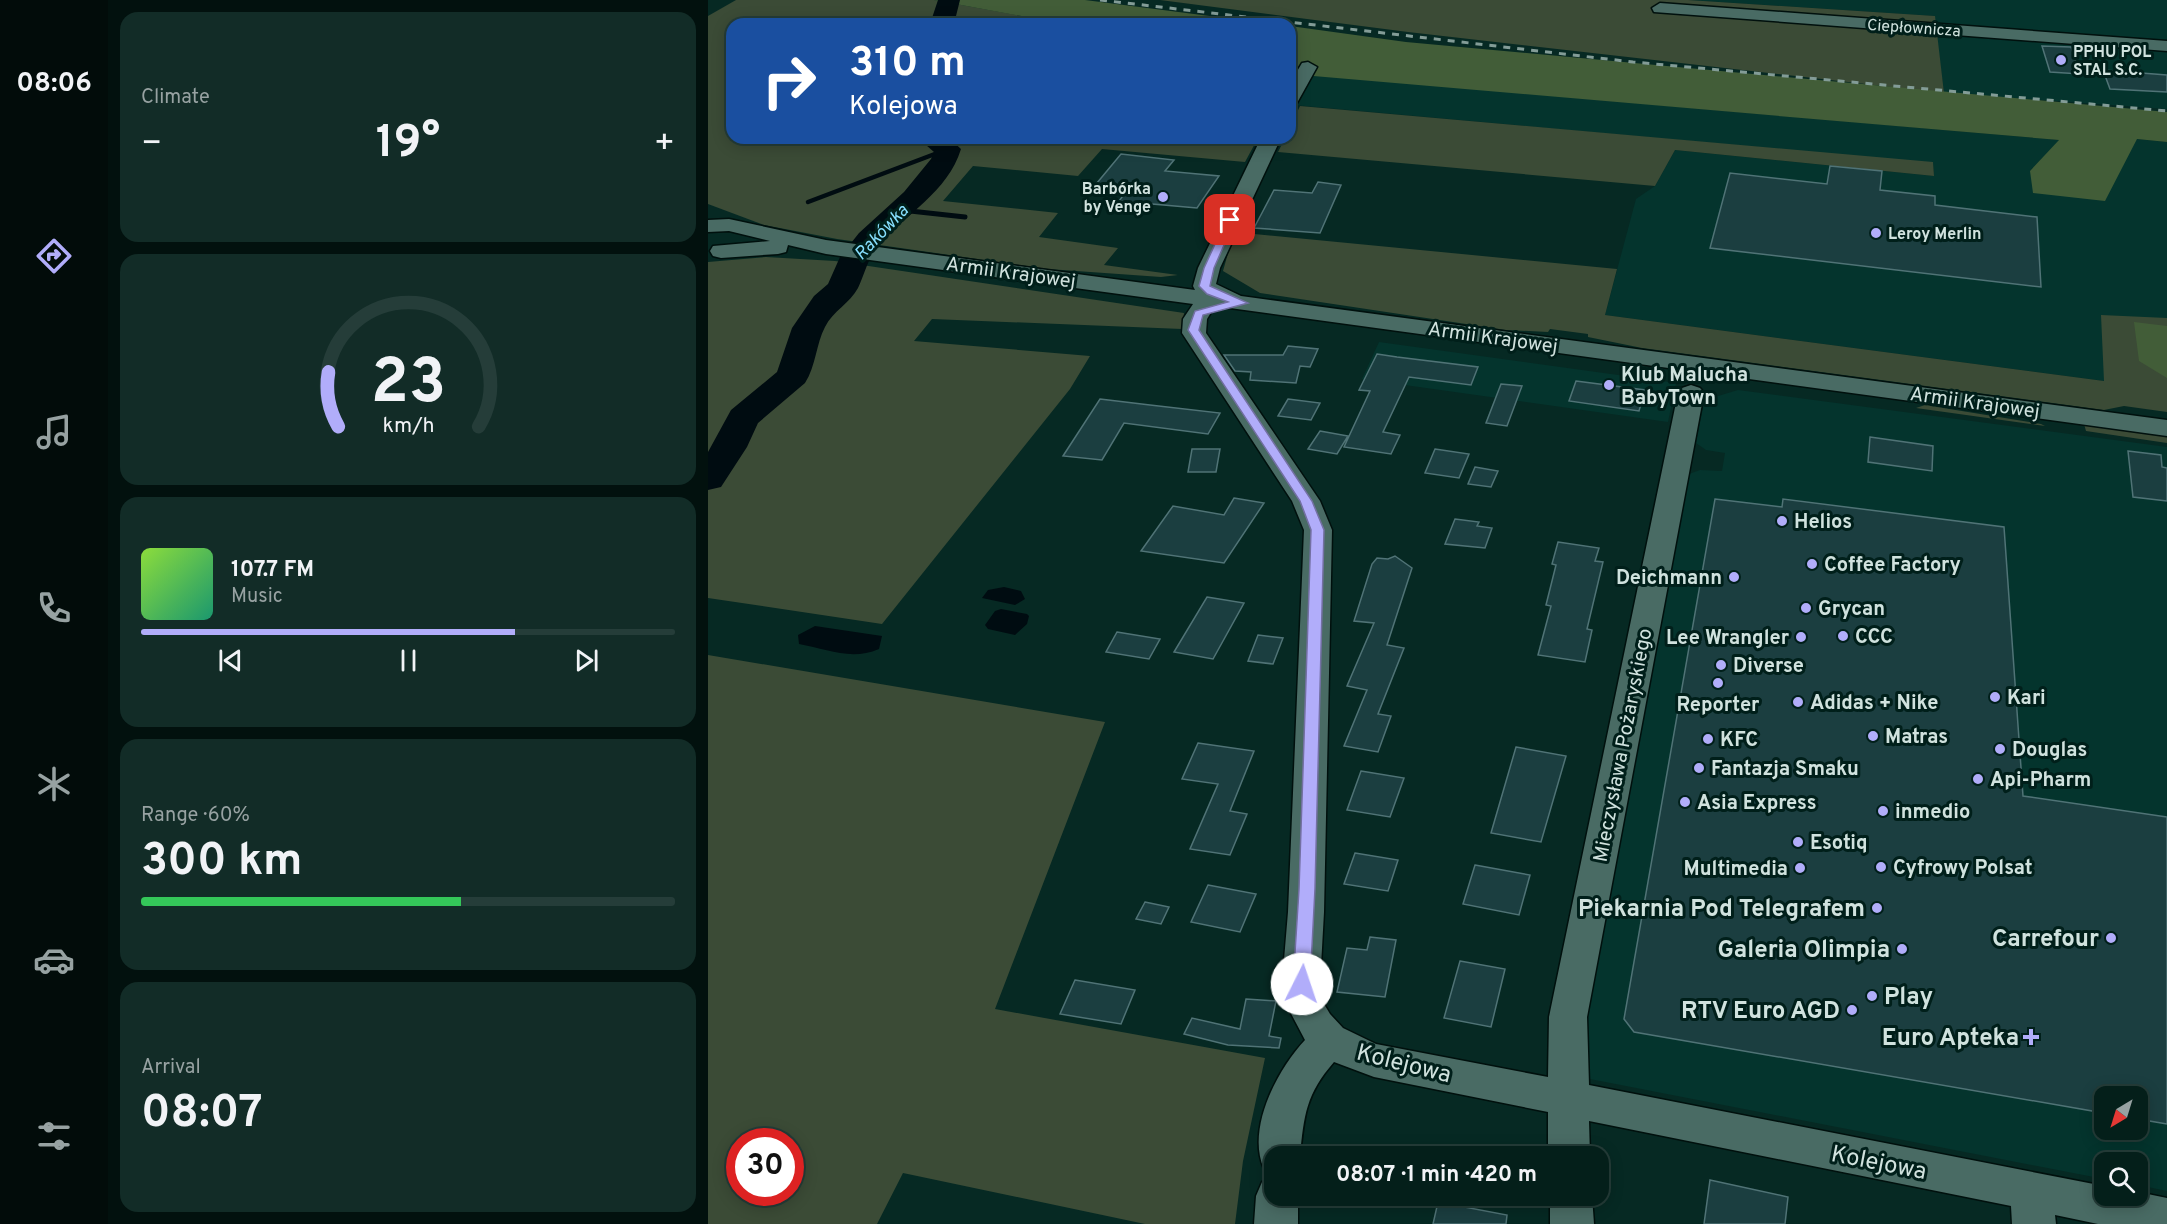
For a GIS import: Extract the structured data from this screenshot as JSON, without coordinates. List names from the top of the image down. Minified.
{"streets":{"street":["Ciepłownicza","Armii Krajowej","Mieczysława Pożaryskiego","Kolejowa"]},"crossings":[["Mieczysława Pożaryskiego","Kolejowa"]],"water":["Rakówka"],"places":{"other":["PPHU POL STAL S.C.","Barbórka by Venge","Leroy Merlin","Klub Malucha BabyTown","Helios","Coffee Factory","Deichmann","Grycan","CCC","Lee Wrangler","Diverse","Reporter","Kari","Adidas + Nike","Matras","KFC","Douglas","Fantazja Smaku","Api-Pharm","Asia Express","inmedio","Esotiq","Cyfrowy Polsat","Multimedia","Piekarnia Pod Telegrafem","Carrefour","Galeria Olimpia","Play","RTV Euro AGD"],"health":["Euro Apteka"]},"north":"bottom left","page":{"tabs":"08:06","tile":["Climate",["Range · 60%","300 km"],["Arrival","08:07"]],"turn":["310 m","Kolejowa"],"heat":["−","19°","+"],"song":["107.7 FM","Music"],"limit":"30","trip":"08:07 · 1 min · 420 m","gauge":["23","km/h"]}}
